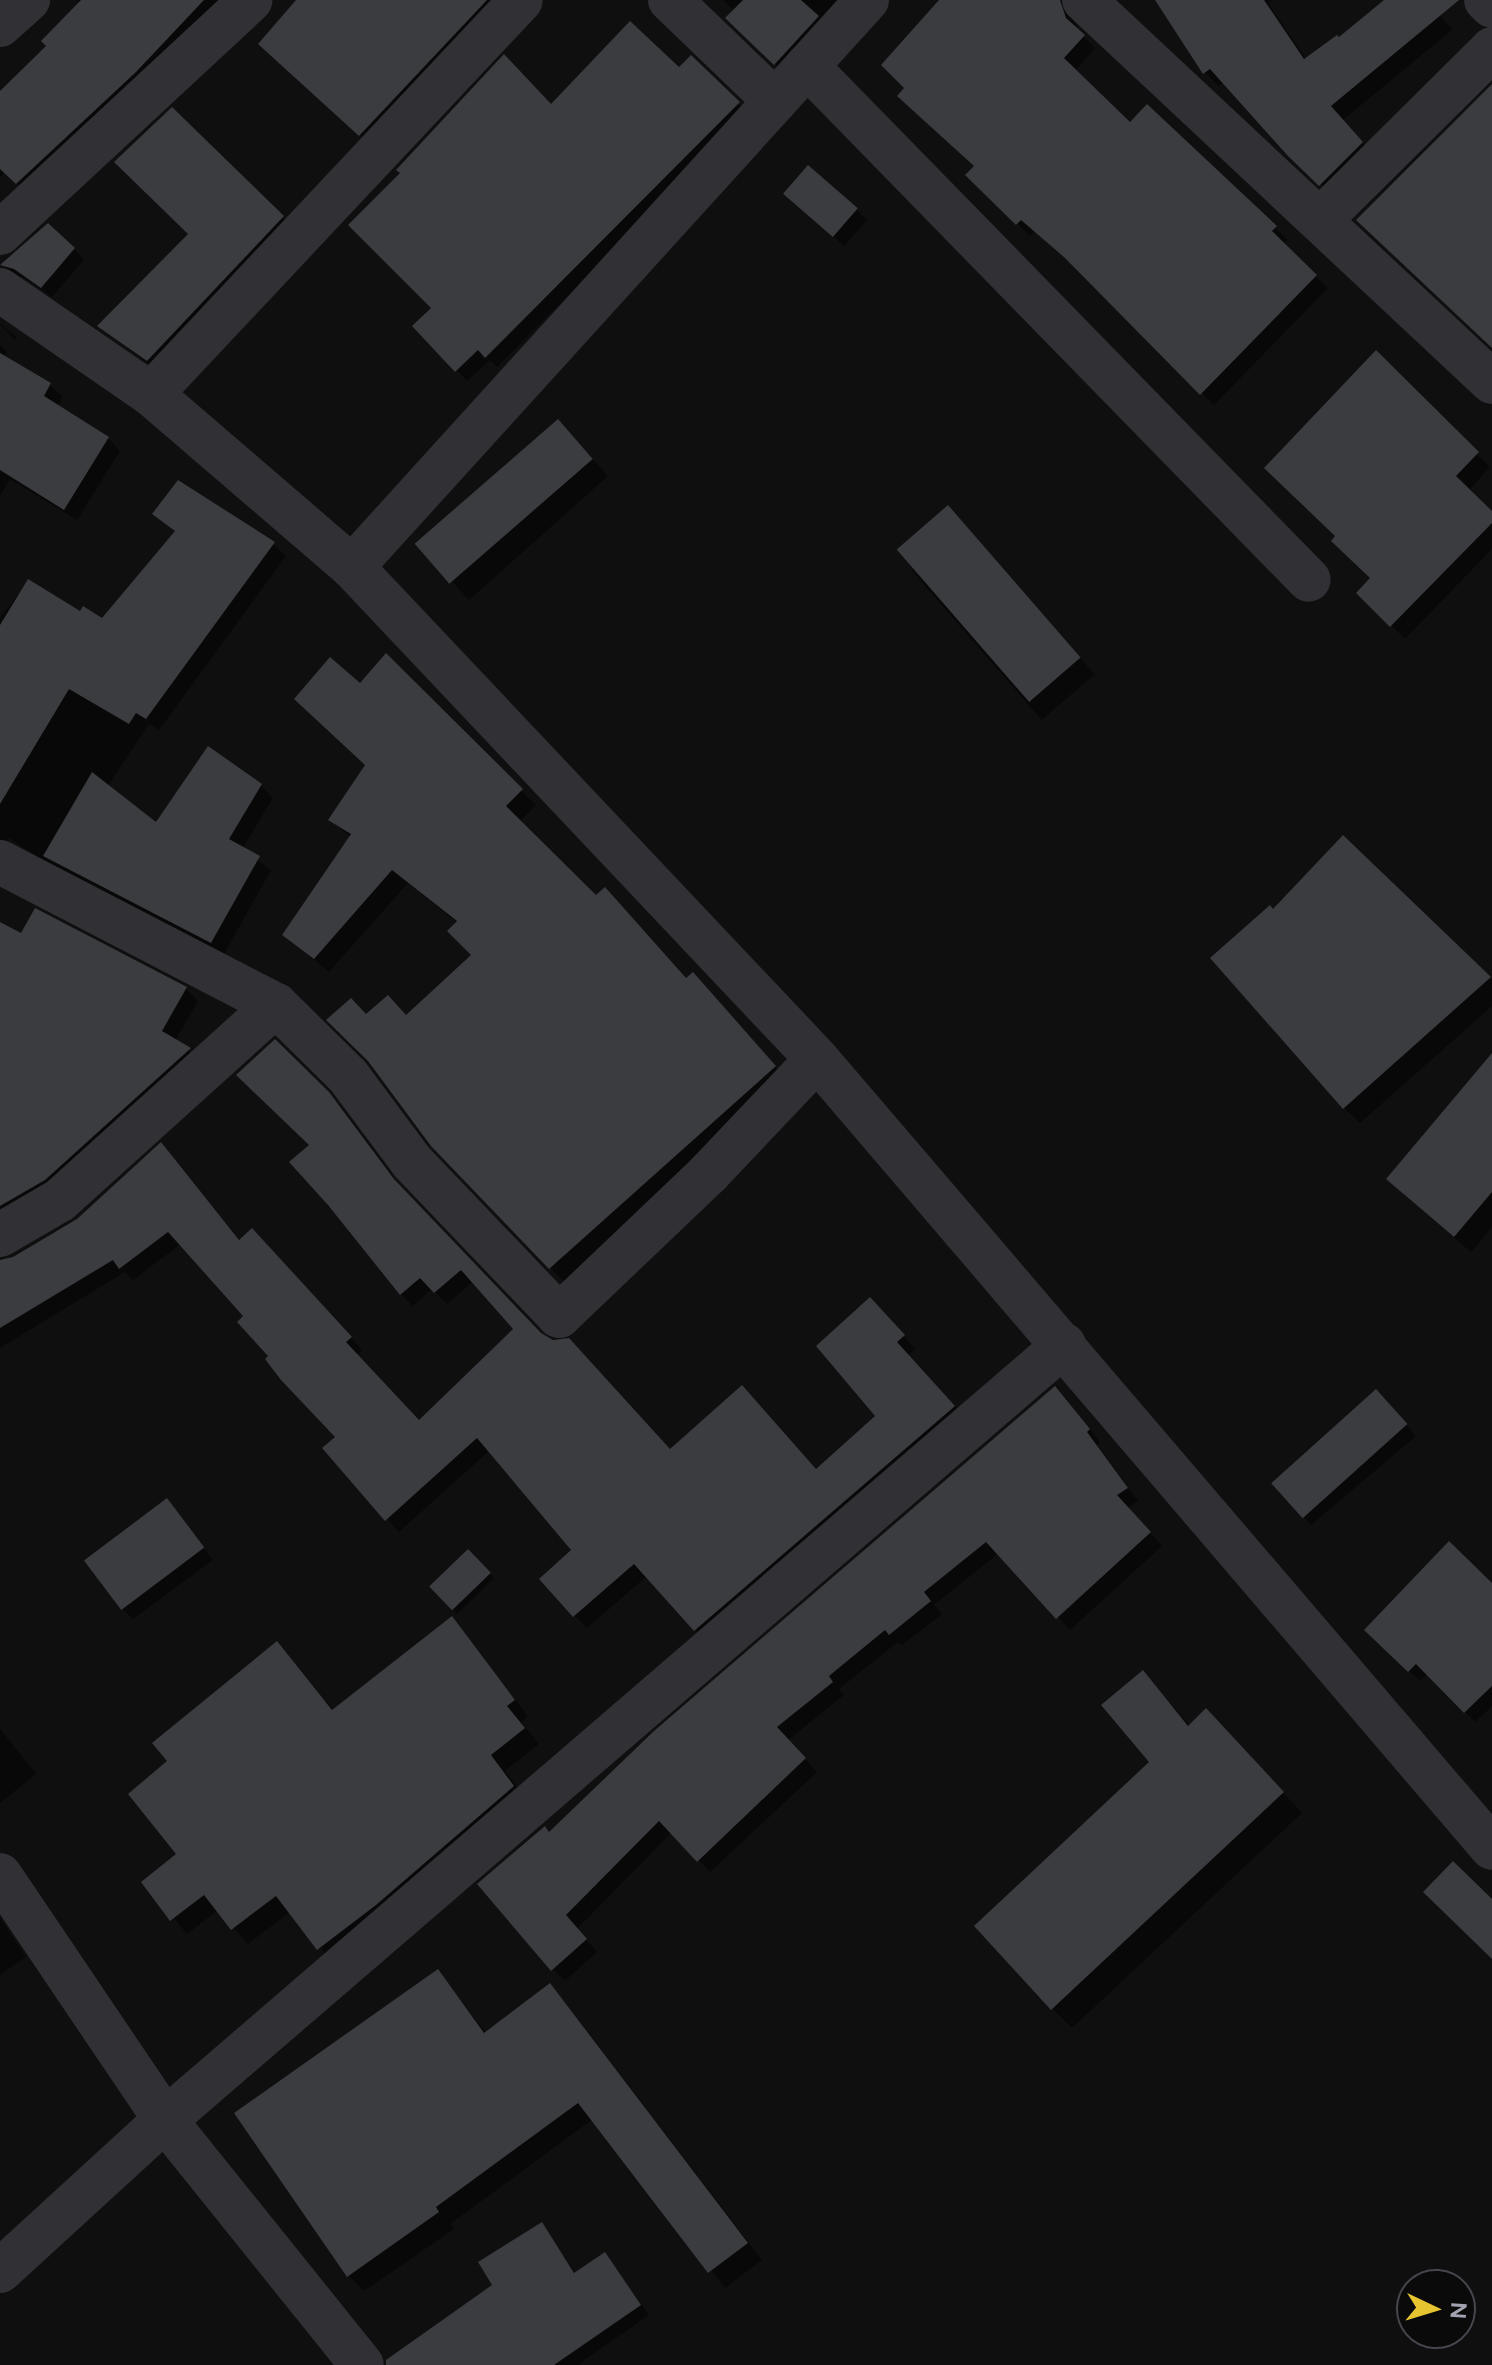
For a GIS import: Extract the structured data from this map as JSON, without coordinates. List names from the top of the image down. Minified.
{"north":"right"}
